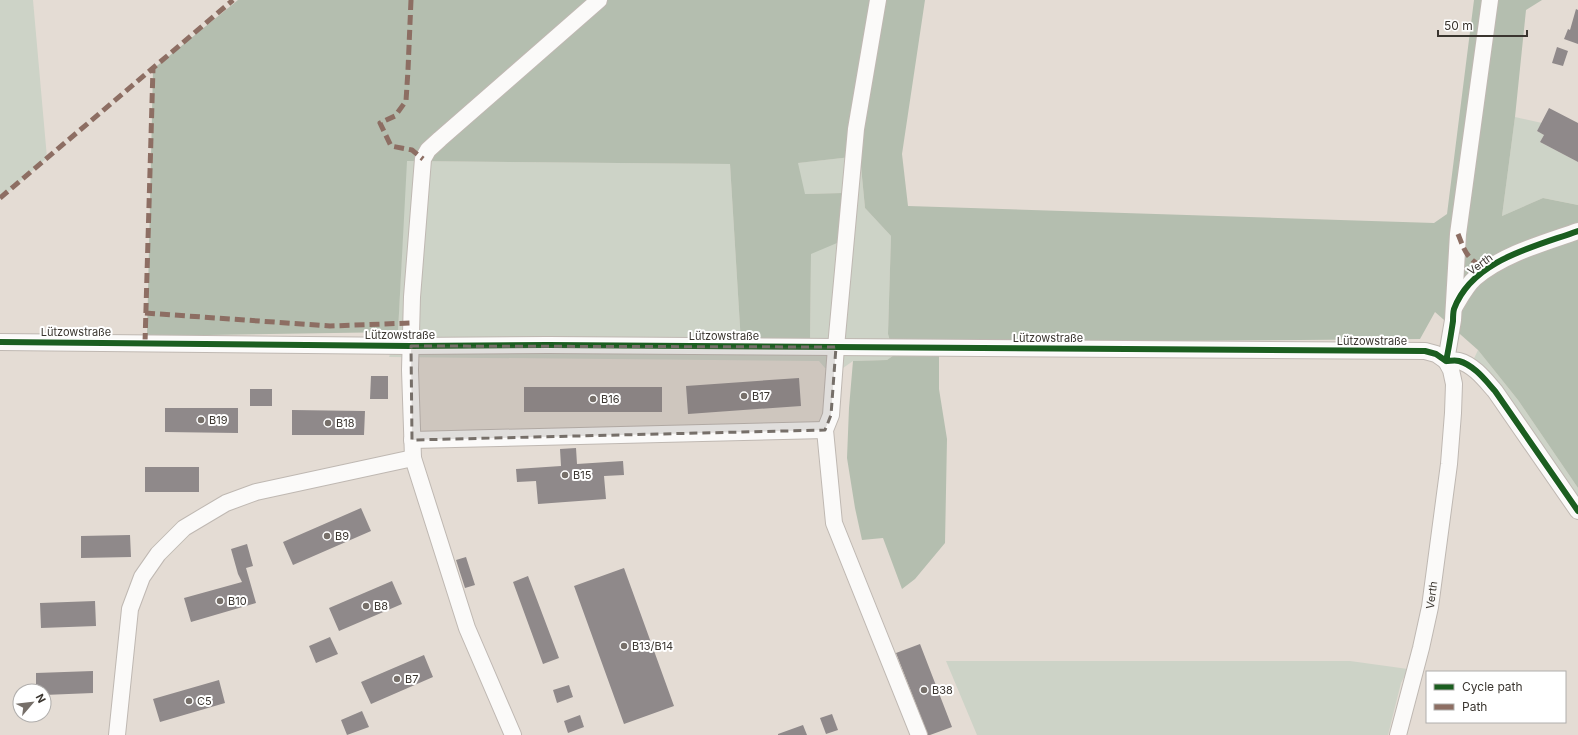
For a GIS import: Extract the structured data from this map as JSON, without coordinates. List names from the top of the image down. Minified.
{"streets":{"street":["Verth","Lützowstraße"]},"crossings":[["Verth","Lützowstraße"]],"places":["B17","B16","B19","B18","B15","B9","B10","B8","B13/B14","B7","B38","C5"],"legend":["Cycle path","Path"],"scale_bar":"50 m","north":"top right"}
